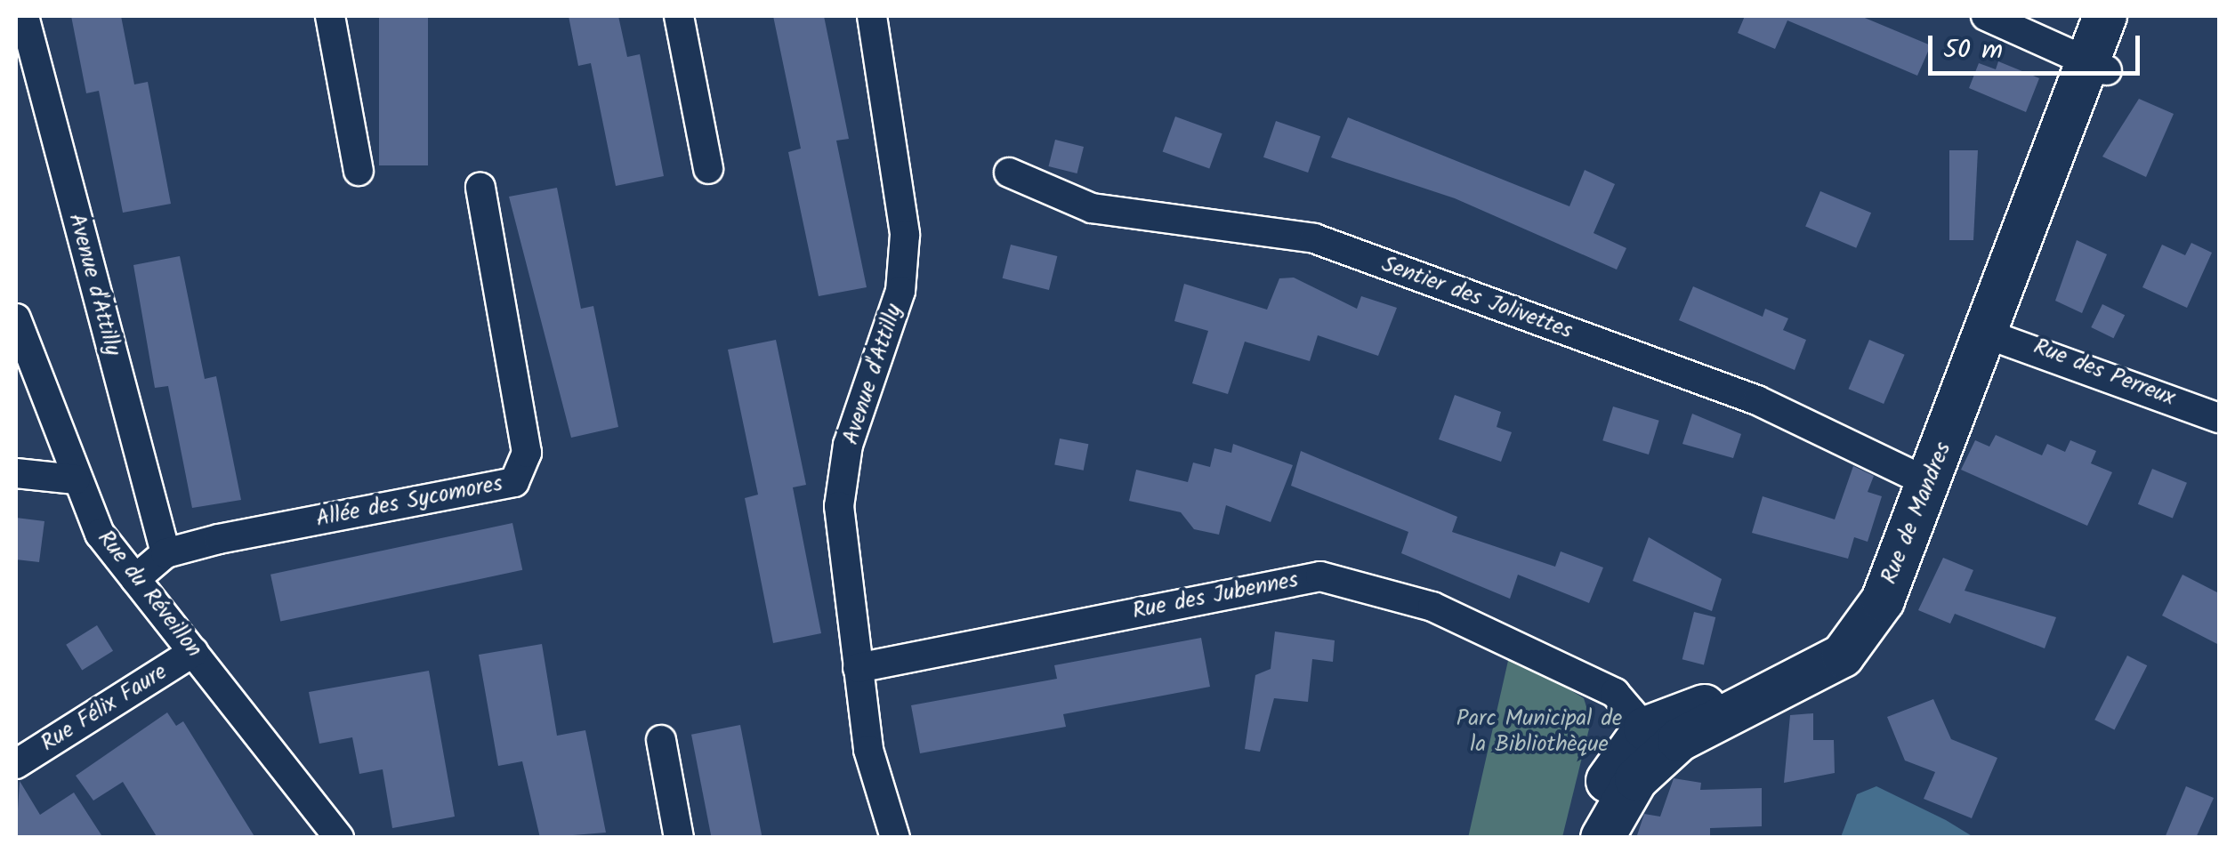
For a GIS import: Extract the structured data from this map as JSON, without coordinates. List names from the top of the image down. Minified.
{"streets":{"street":["Avenue d'Attilly","Sentier des Jolivettes","Rue des Perreux","Allée des Sycomores","Rue de Mandres","Rue du Réveillon","Rue des Jubennes","Rue Félix Faure"]},"crossings":[["Avenue d'Attilly","Allée des Sycomores"],["Avenue d'Attilly","Rue des Jubennes"],["Sentier des Jolivettes","Rue de Mandres"],["Rue des Perreux","Rue de Mandres"],["Rue de Mandres","Rue des Jubennes"],["Rue du Réveillon","Rue Félix Faure"]],"parks":["Parc Municipal de la Bibliothèque"],"scale_bar":"50 m"}
